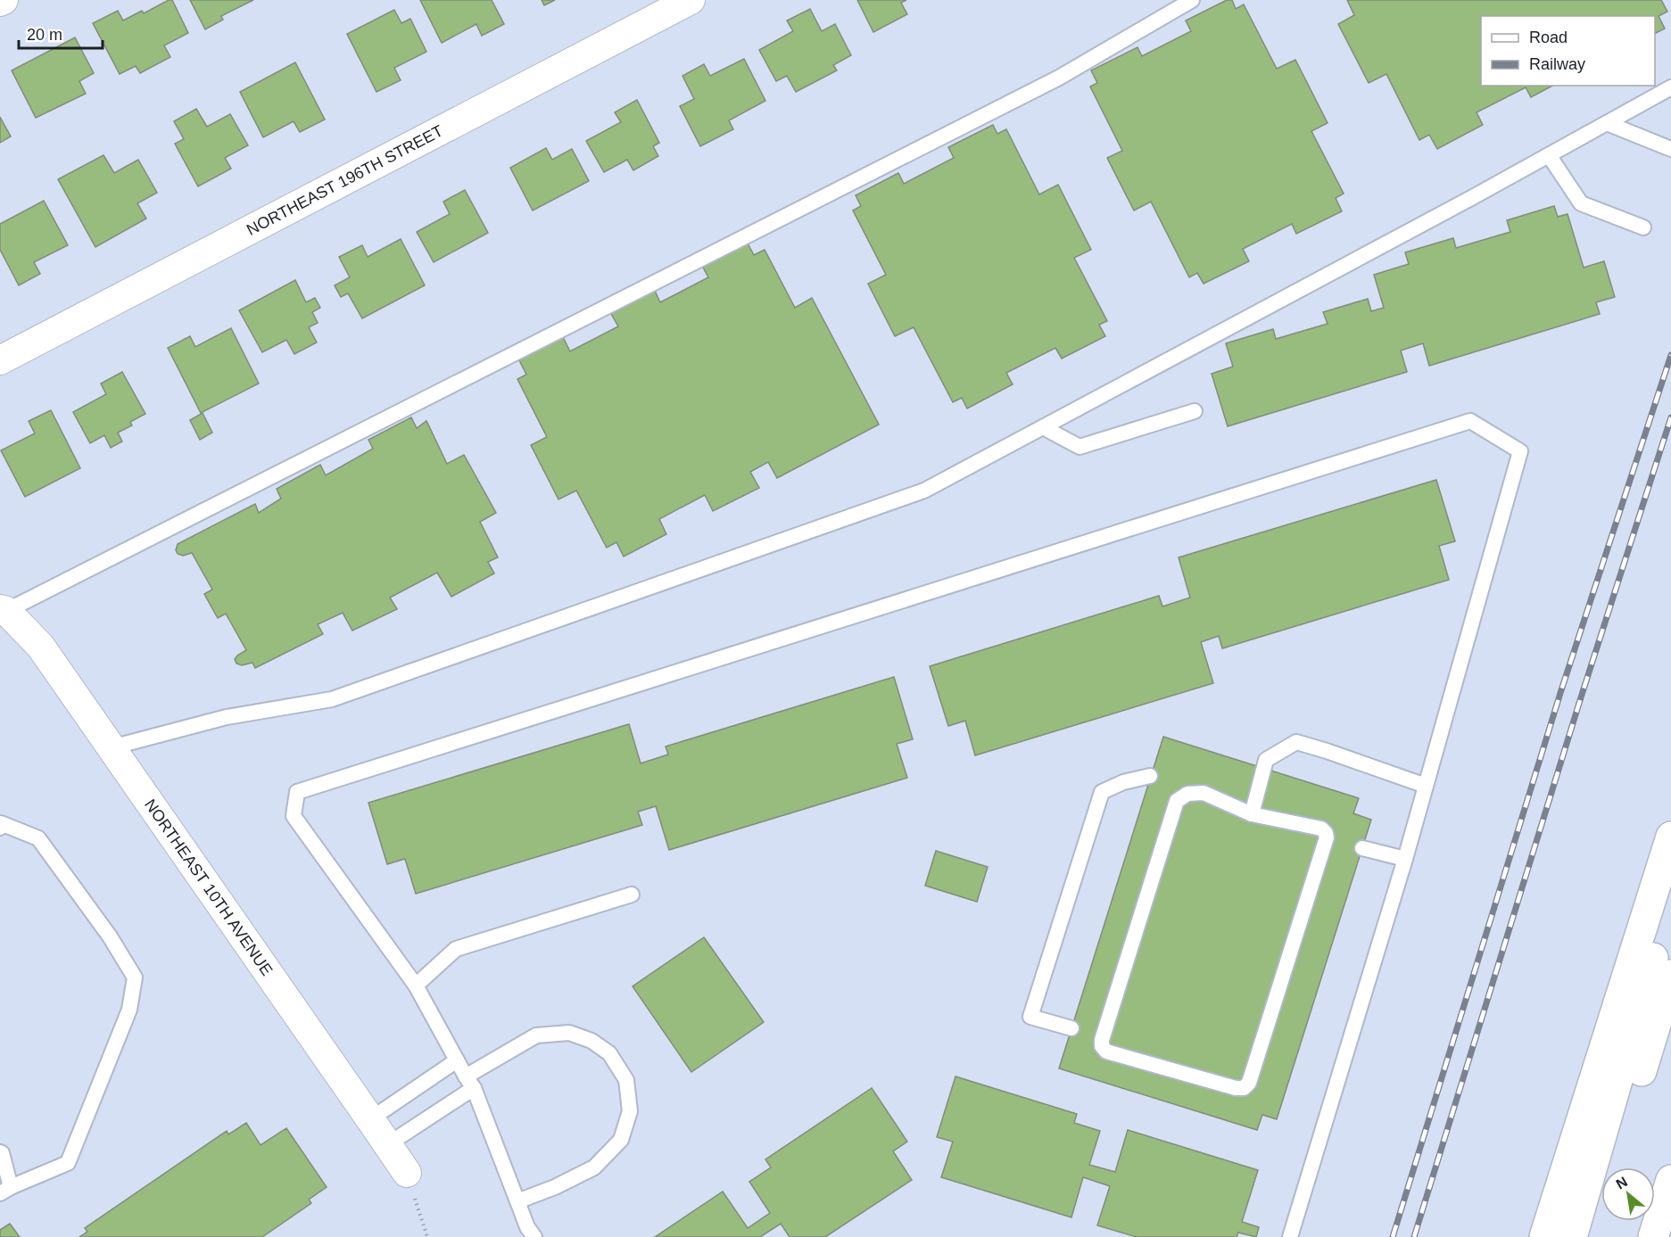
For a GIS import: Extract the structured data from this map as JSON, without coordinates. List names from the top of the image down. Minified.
{"streets":{"street":["NORTHEAST 196TH STREET","NORTHEAST 10TH AVENUE"]},"legend":["Road","Railway"],"scale_bar":"20 m","north":"top left"}
